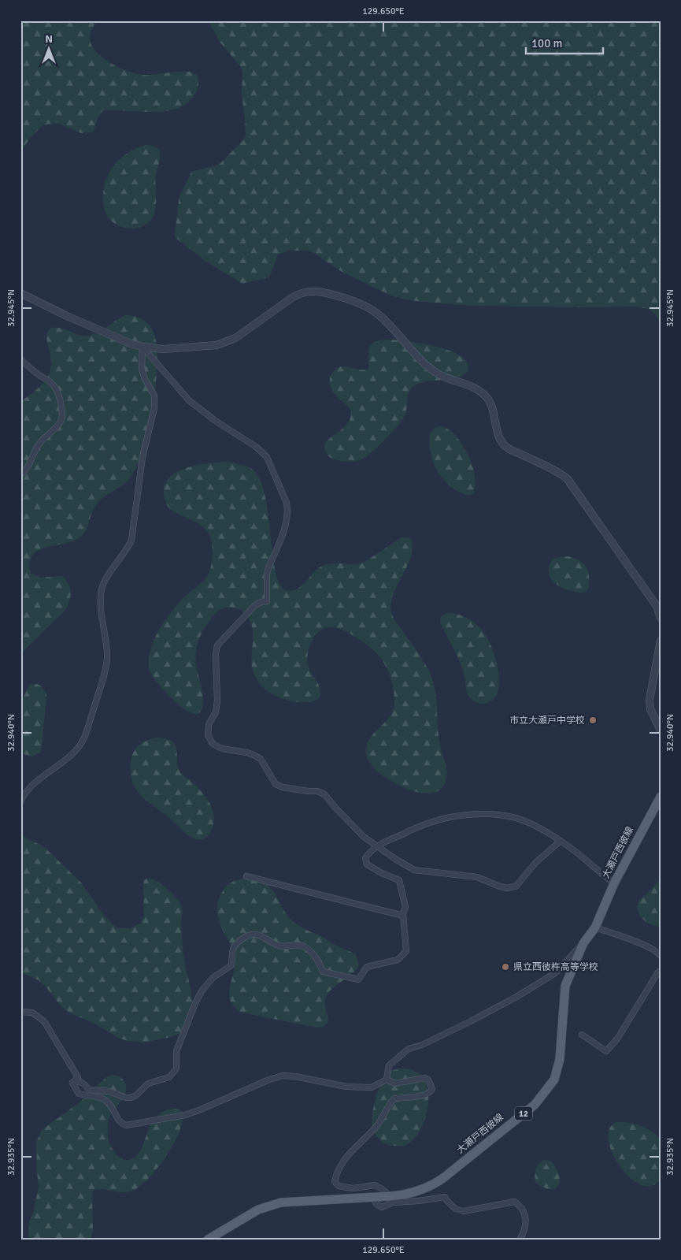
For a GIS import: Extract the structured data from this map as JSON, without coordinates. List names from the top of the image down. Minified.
{"streets":{"main road":["大瀬戸西彼線","12"]},"places":["市立大瀬戸中学校","県立西彼杵高等学校"],"scale_bar":"100 m","north":"top","coordinates":["129.650°E","32.945°N","32.940°N","32.935°N"]}
